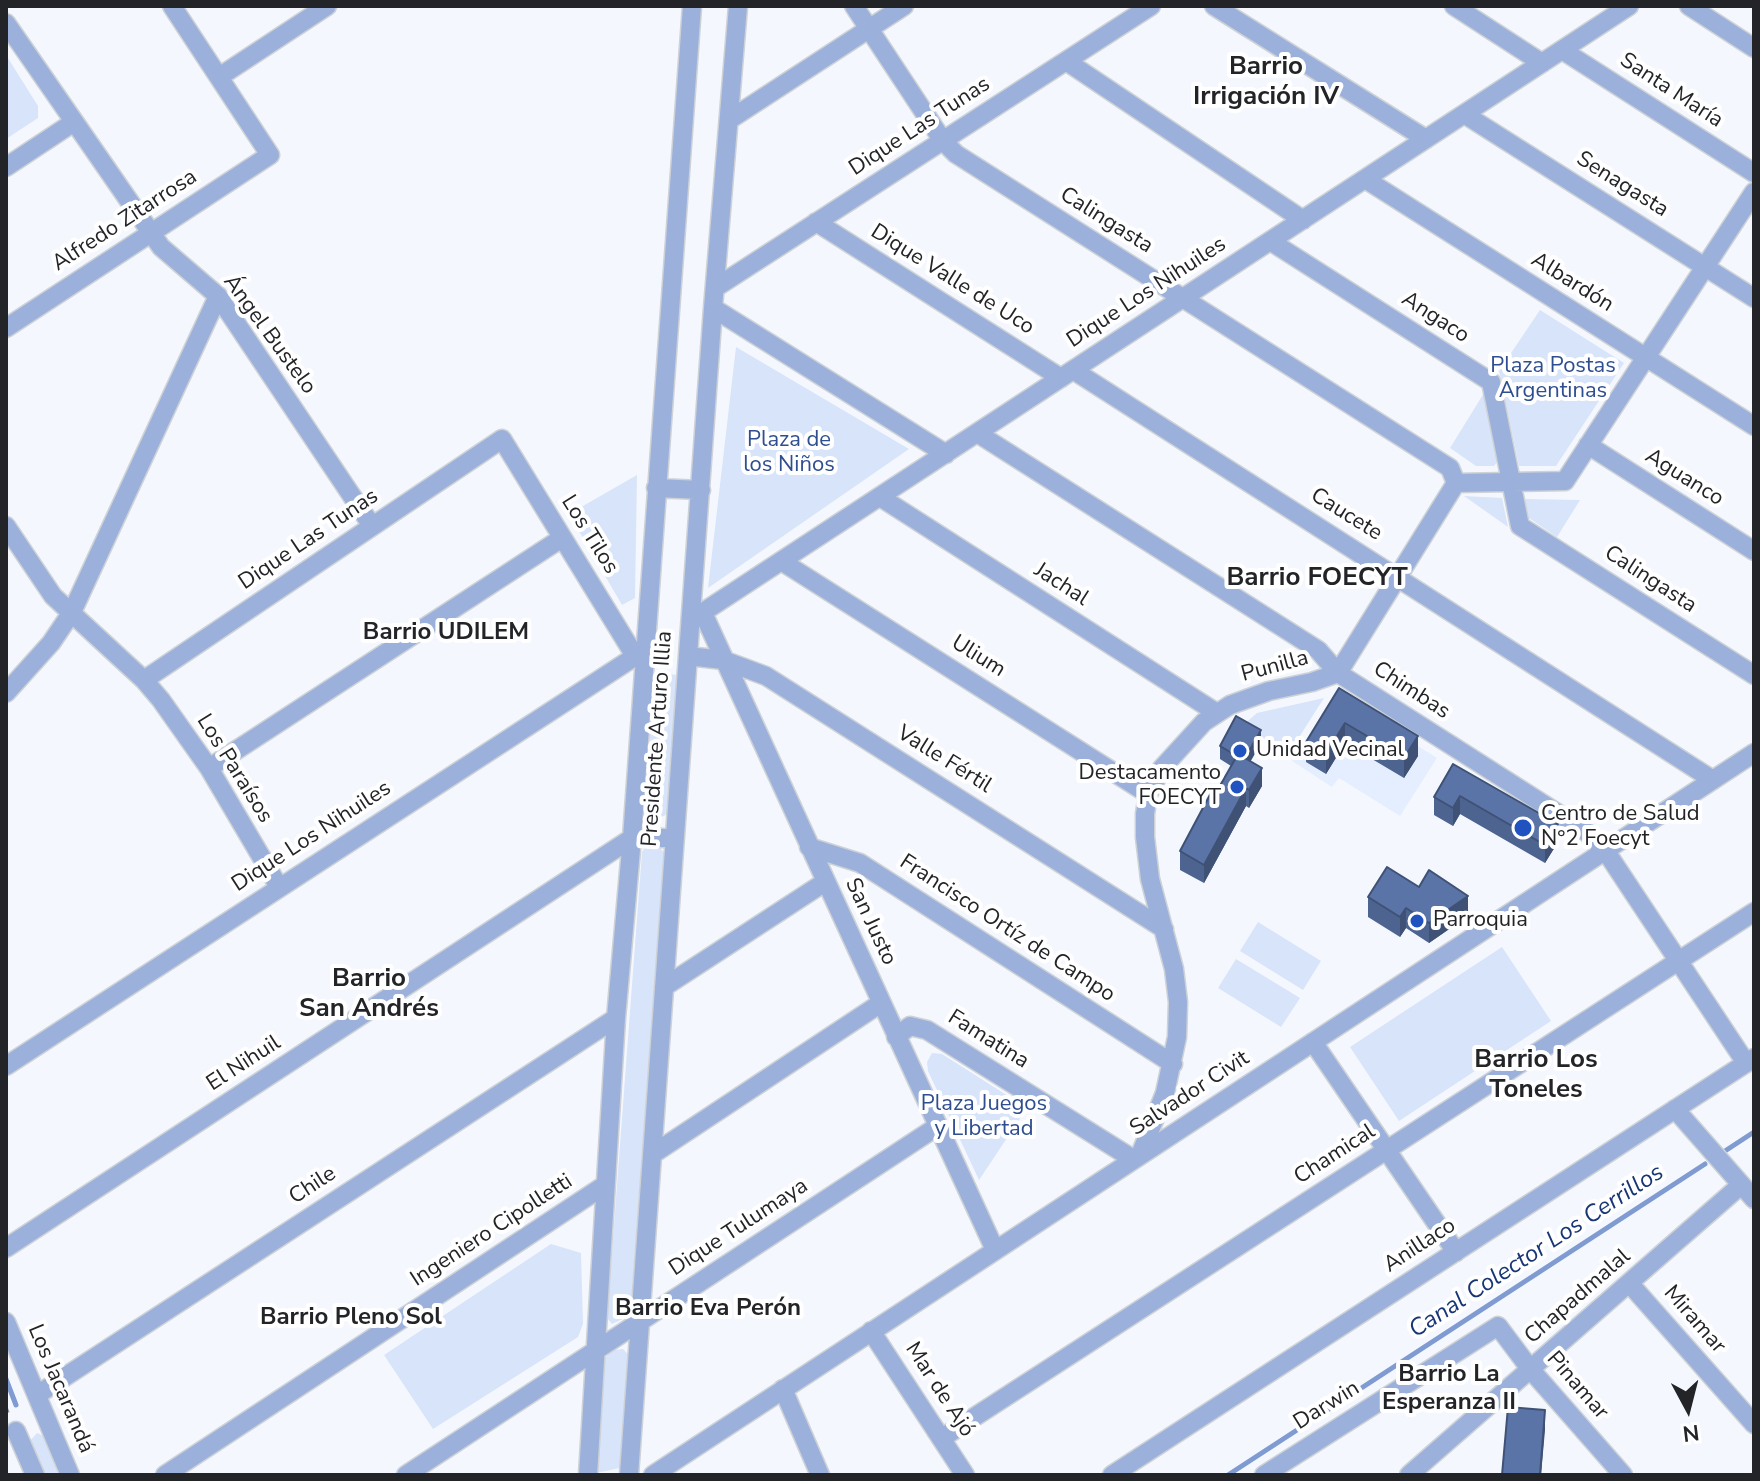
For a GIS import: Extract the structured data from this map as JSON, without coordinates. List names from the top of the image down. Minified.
{"streets":{"street":["Santa María","Dique Las Tunas","Senagasta","Alfredo Zitarrosa","Calingasta","Dique Valle de Uco","Albardón","Dique Los Nihuiles","Angaco","Ángel Bustelo","Aguanco","Caucete","Los Tilos","Jachal","Ulium","Punilla","Chimbas","Presidente Arturo Illia","Valle Fértil","Los Paraísos","San Justo","Francisco Ortíz de Campo","Famatina","El Nihuil","Salvador Civit","Chamical","Chile","Dique Tulumaya","Ingeniero Cipolletti","Anillaco","Chapadmalal","Miramar","Pinamar","Los Jacarandá","Mar de Ajó","Darwin"]},"crossings":[["Santa María","Dique Los Nihuiles"],["Dique Las Tunas","Calingasta"],["Dique Las Tunas","Dique Valle de Uco"],["Dique Las Tunas","Ángel Bustelo"],["Dique Las Tunas","Los Tilos"],["Dique Las Tunas","Presidente Arturo Illia"],["Dique Las Tunas","Los Paraísos"],["Senagasta","Dique Los Nihuiles"],["Alfredo Zitarrosa","Ángel Bustelo"],["Calingasta","Dique Los Nihuiles"],["Calingasta","Angaco"],["Calingasta","Punilla"],["Dique Valle de Uco","Dique Los Nihuiles"],["Dique Valle de Uco","Caucete"],["Albardón","Dique Los Nihuiles"],["Dique Los Nihuiles","Angaco"],["Dique Los Nihuiles","Caucete"],["Dique Los Nihuiles","Los Tilos"],["Dique Los Nihuiles","Jachal"],["Dique Los Nihuiles","Ulium"],["Dique Los Nihuiles","Chimbas"],["Dique Los Nihuiles","Presidente Arturo Illia"],["Dique Los Nihuiles","Los Paraísos"],["Dique Los Nihuiles","San Justo"],["Caucete","Punilla"],["Caucete","Salvador Civit"],["Los Tilos","Presidente Arturo Illia"],["Jachal","Punilla"],["Ulium","Punilla"],["Punilla","Chimbas"],["Punilla","Valle Fértil"],["Punilla","Francisco Ortíz de Campo"],["Punilla","Famatina"],["Punilla","Salvador Civit"],["Chimbas","Salvador Civit"],["Chimbas","Chamical"],["Chimbas","Anillaco"],["Presidente Arturo Illia","Valle Fértil"],["Presidente Arturo Illia","San Justo"],["Presidente Arturo Illia","El Nihuil"],["Presidente Arturo Illia","Chile"],["Presidente Arturo Illia","Dique Tulumaya"],["Presidente Arturo Illia","Ingeniero Cipolletti"],["Valle Fértil","San Justo"],["San Justo","Francisco Ortíz de Campo"],["San Justo","Famatina"],["San Justo","Salvador Civit"],["San Justo","Dique Tulumaya"],["Famatina","Salvador Civit"],["Salvador Civit","Mar de Ajó"],["Chamical","Mar de Ajó"],["Chile","Los Jacarandá"],["Chapadmalal","Miramar"],["Chapadmalal","Pinamar"],["Pinamar","Darwin"]],"districts":["Barrio Irrigación IV","Barrio FOECYT","Barrio UDILEM","Barrio San Andrés","Barrio Los Toneles","Barrio Eva Perón","Barrio Pleno Sol","Barrio La Esperanza II"],"water":["Canal Colector Los Cerrillos"],"parks":["Plaza Postas Argentinas","Plaza de los Niños","Plaza Juegos y Libertad"],"places":["Unidad Vecinal","Destacamento FOECYT","Centro de Salud N°2 Foecyt","Parroquia"],"north":"bottom"}
